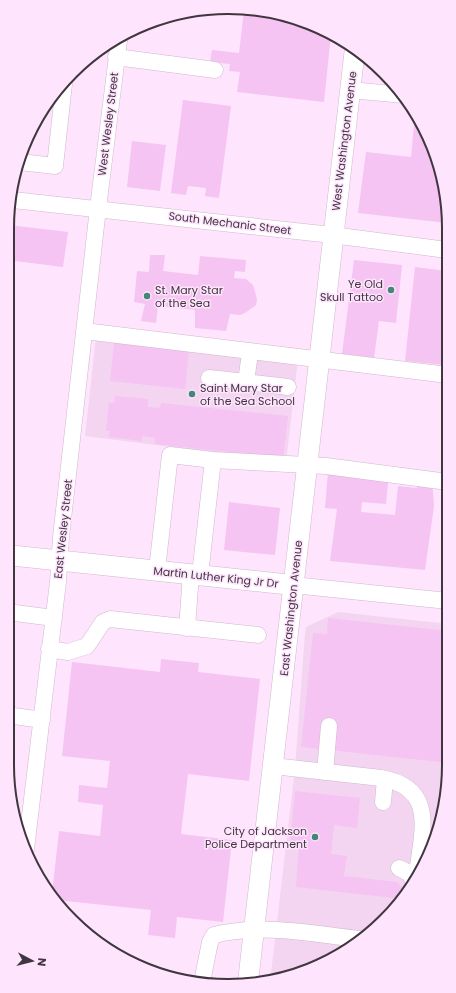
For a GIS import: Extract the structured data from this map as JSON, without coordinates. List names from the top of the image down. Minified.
{"streets":{"main road":["West Washington Avenue","Martin Luther King Jr Dr","East Washington Avenue"],"street":["West Wesley Street","South Mechanic Street","East Wesley Street"]},"crossings":[["West Wesley Street","South Mechanic Street"],["West Wesley Street","East Wesley Street"],["West Washington Avenue","South Mechanic Street"],["West Washington Avenue","East Washington Avenue"],["South Mechanic Street","East Wesley Street"],["South Mechanic Street","East Washington Avenue"],["East Wesley Street","Martin Luther King Jr Dr"],["Martin Luther King Jr Dr","East Washington Avenue"]],"places":["Ye Old Skull Tattoo","St. Mary Star of the Sea","Saint Mary Star of the Sea School","City of Jackson Police Department"],"north":"right"}
